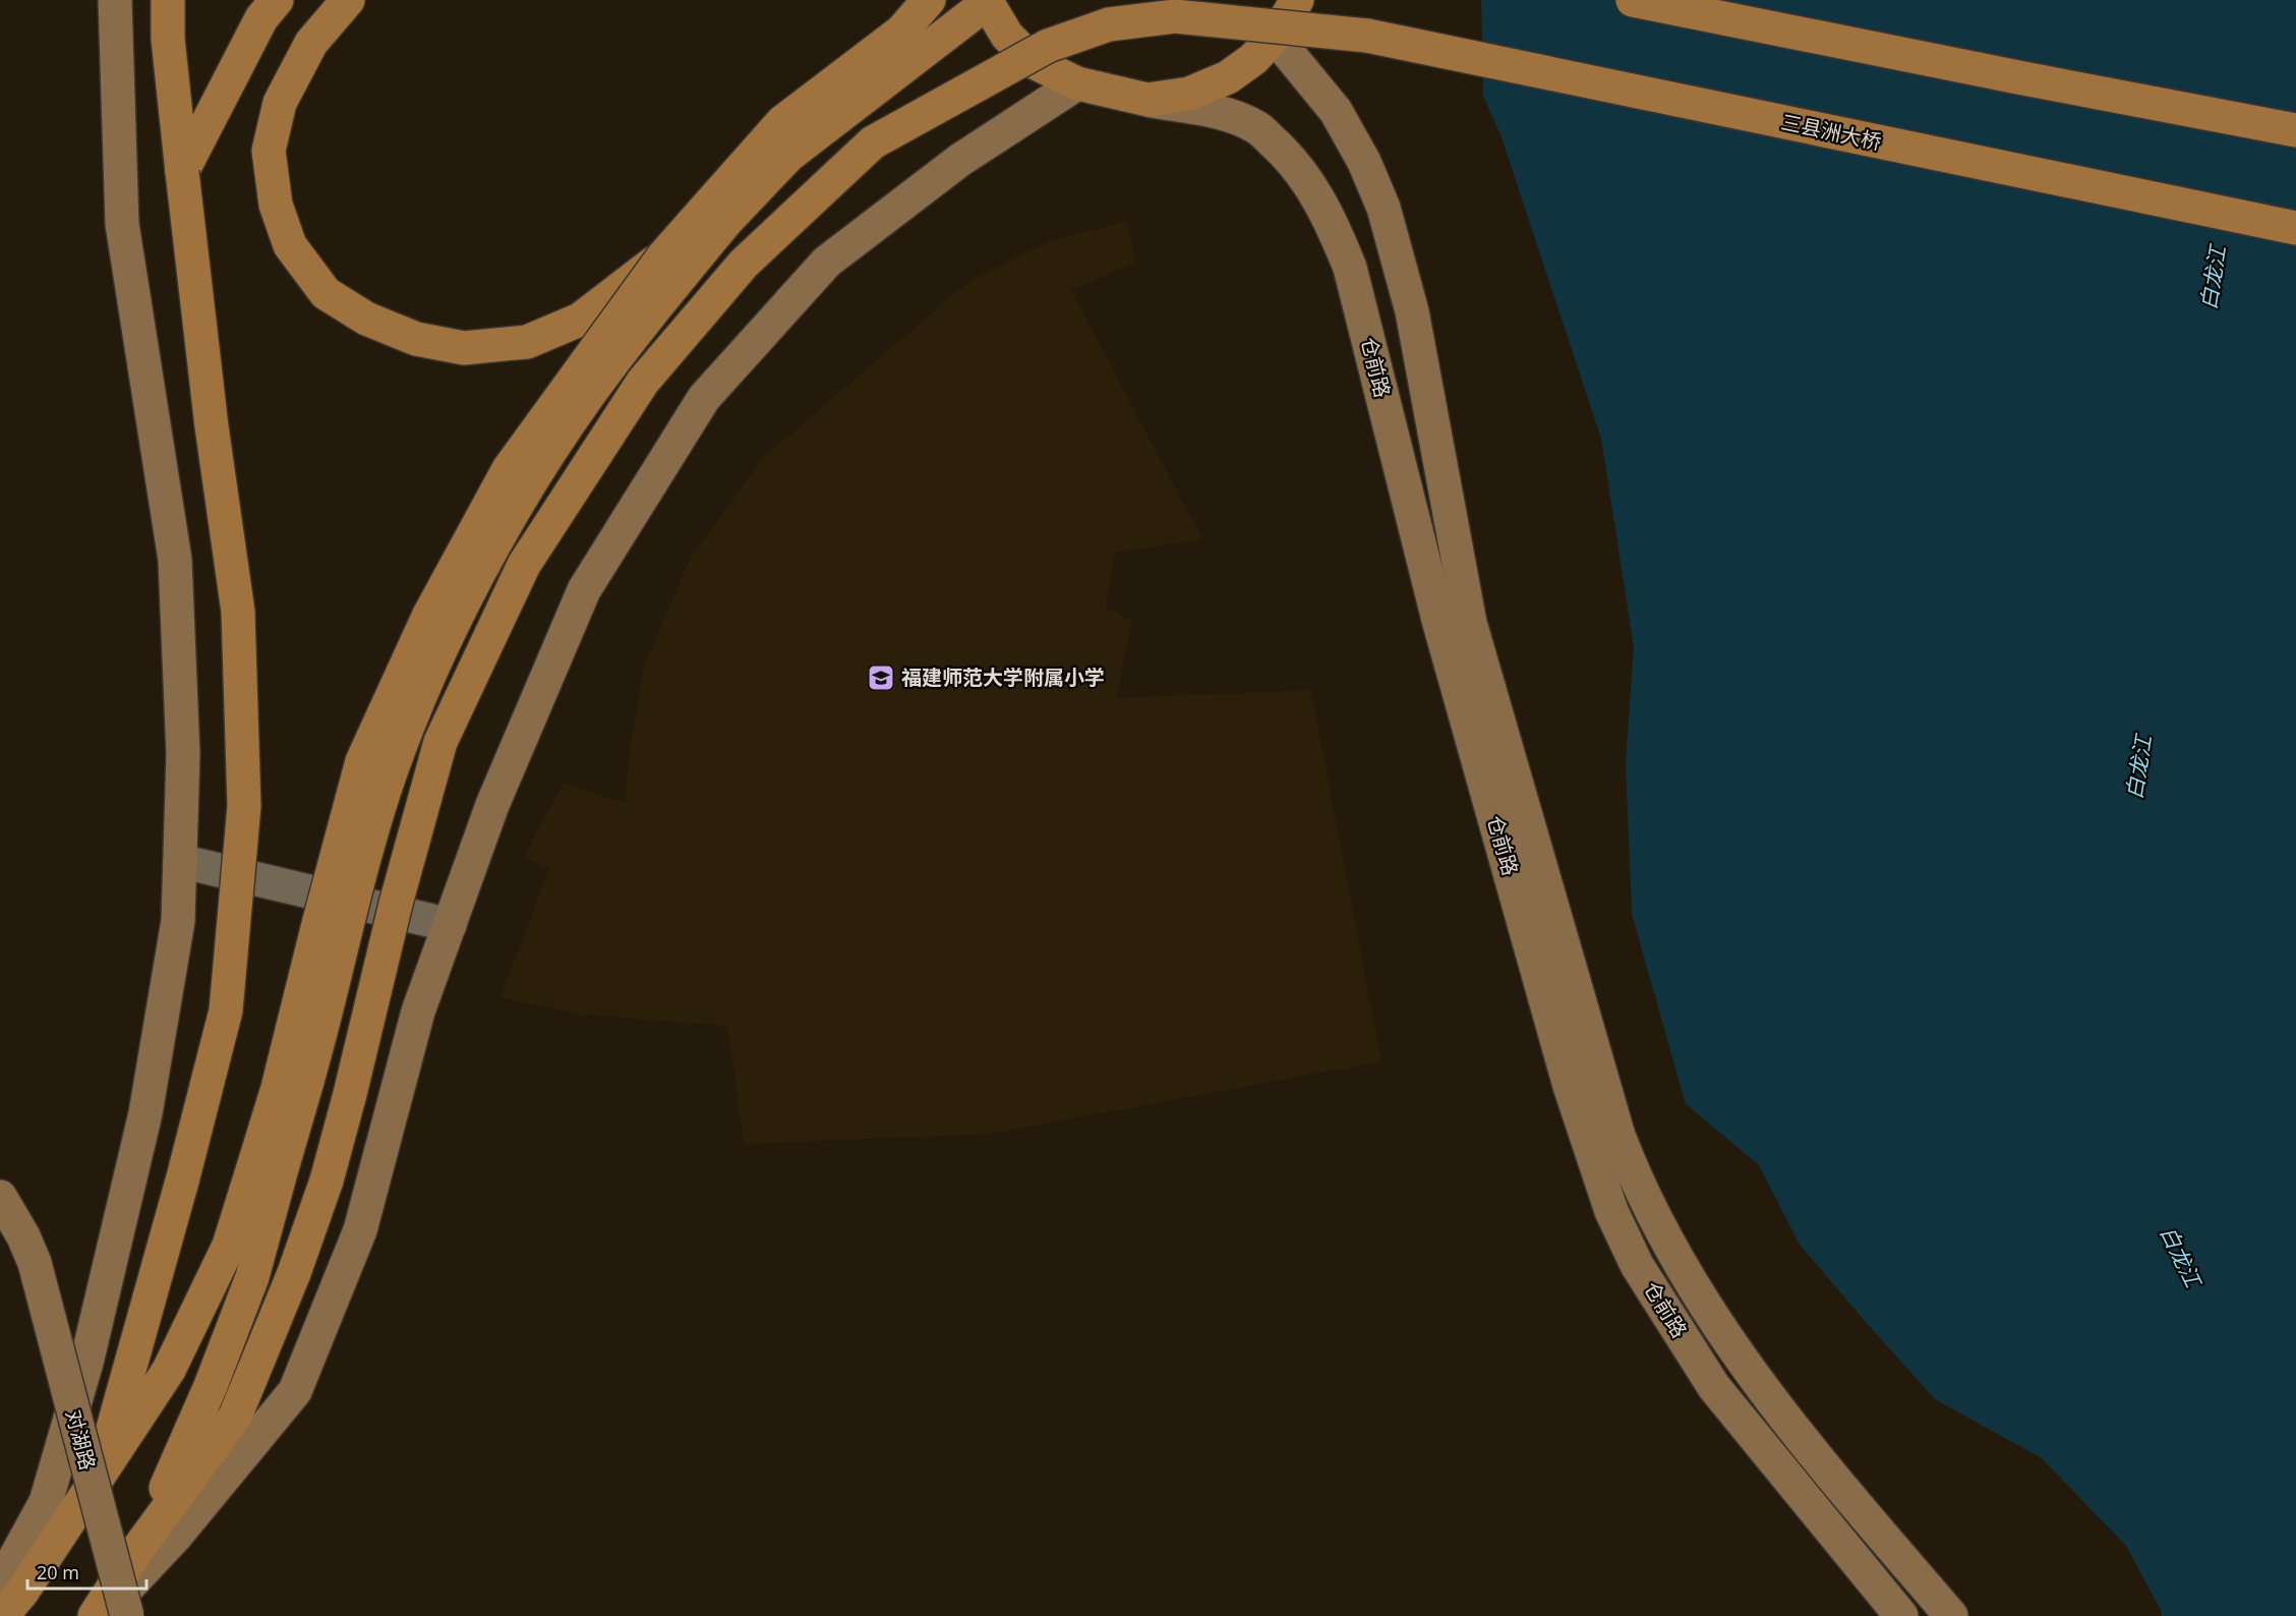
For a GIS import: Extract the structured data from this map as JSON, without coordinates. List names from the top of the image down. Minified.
{"streets":{"main road":["三县洲大桥"],"street":["仓前路","对湖路"]},"water":["白龙江"],"places":{"school or university":["福建师范大学附属小学"]},"scale_bar":"20 m"}
